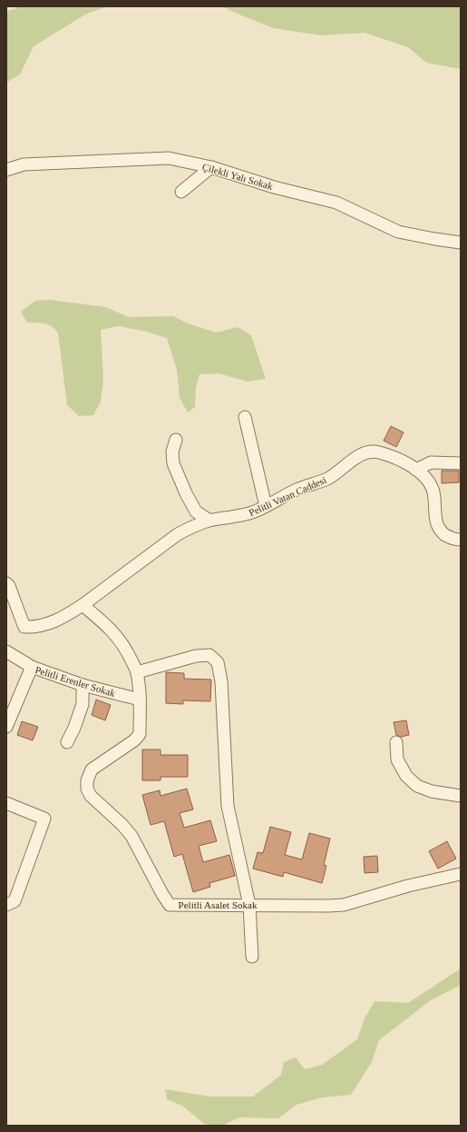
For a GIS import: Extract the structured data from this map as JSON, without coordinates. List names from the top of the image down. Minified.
{"streets":{"street":["Çilekli Yalı Sokak","Pelitli Vatan Caddesi","Pelitli Erenler Sokak","Pelitli Asalet Sokak"]},"crossings":[["Pelitli Vatan Caddesi","Pelitli Asalet Sokak"],["Pelitli Erenler Sokak","Pelitli Asalet Sokak"]]}
